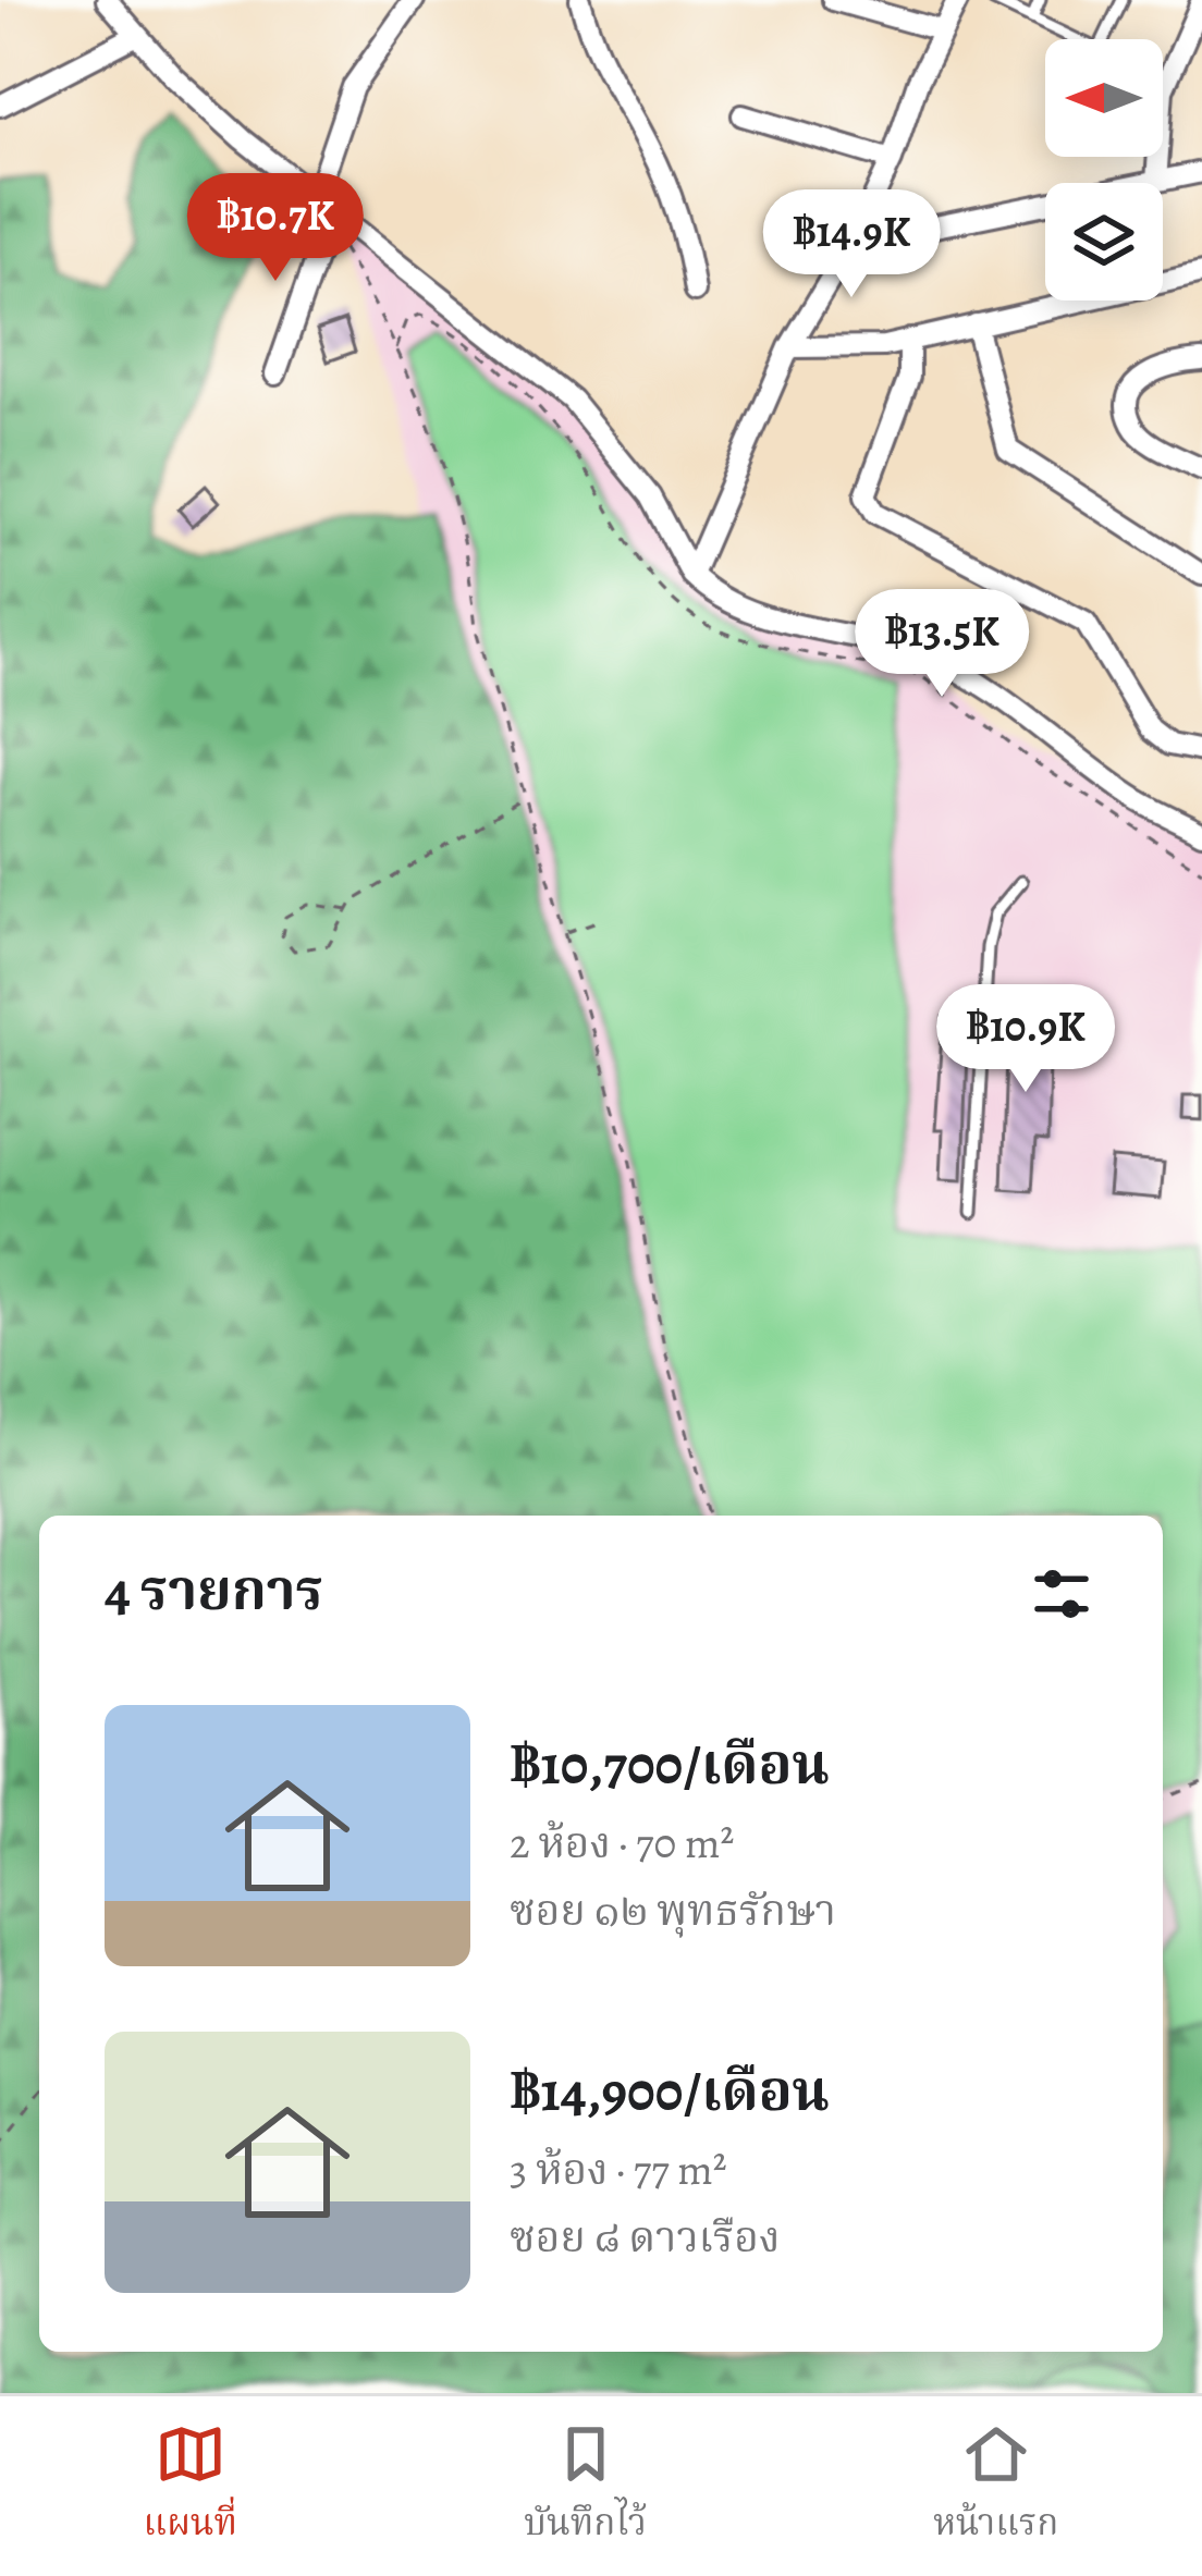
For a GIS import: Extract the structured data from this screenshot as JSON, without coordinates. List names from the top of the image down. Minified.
{"north":"left","page":{"price":["฿10.7K","฿14.9K","฿13.5K","฿10.9K"],"heading":"4 รายการ","list":[{"name":"฿10,700/เดือน","note":"2 ห้อง · 70 m² · ซอย ๑๒ พุทธรักษา"},{"name":"฿14,900/เดือน","note":"3 ห้อง · 77 m² · ซอย ๘ ดาวเรือง"}],"tabs":["แผนที่","บันทึกไว้","หน้าแรก"]}}
